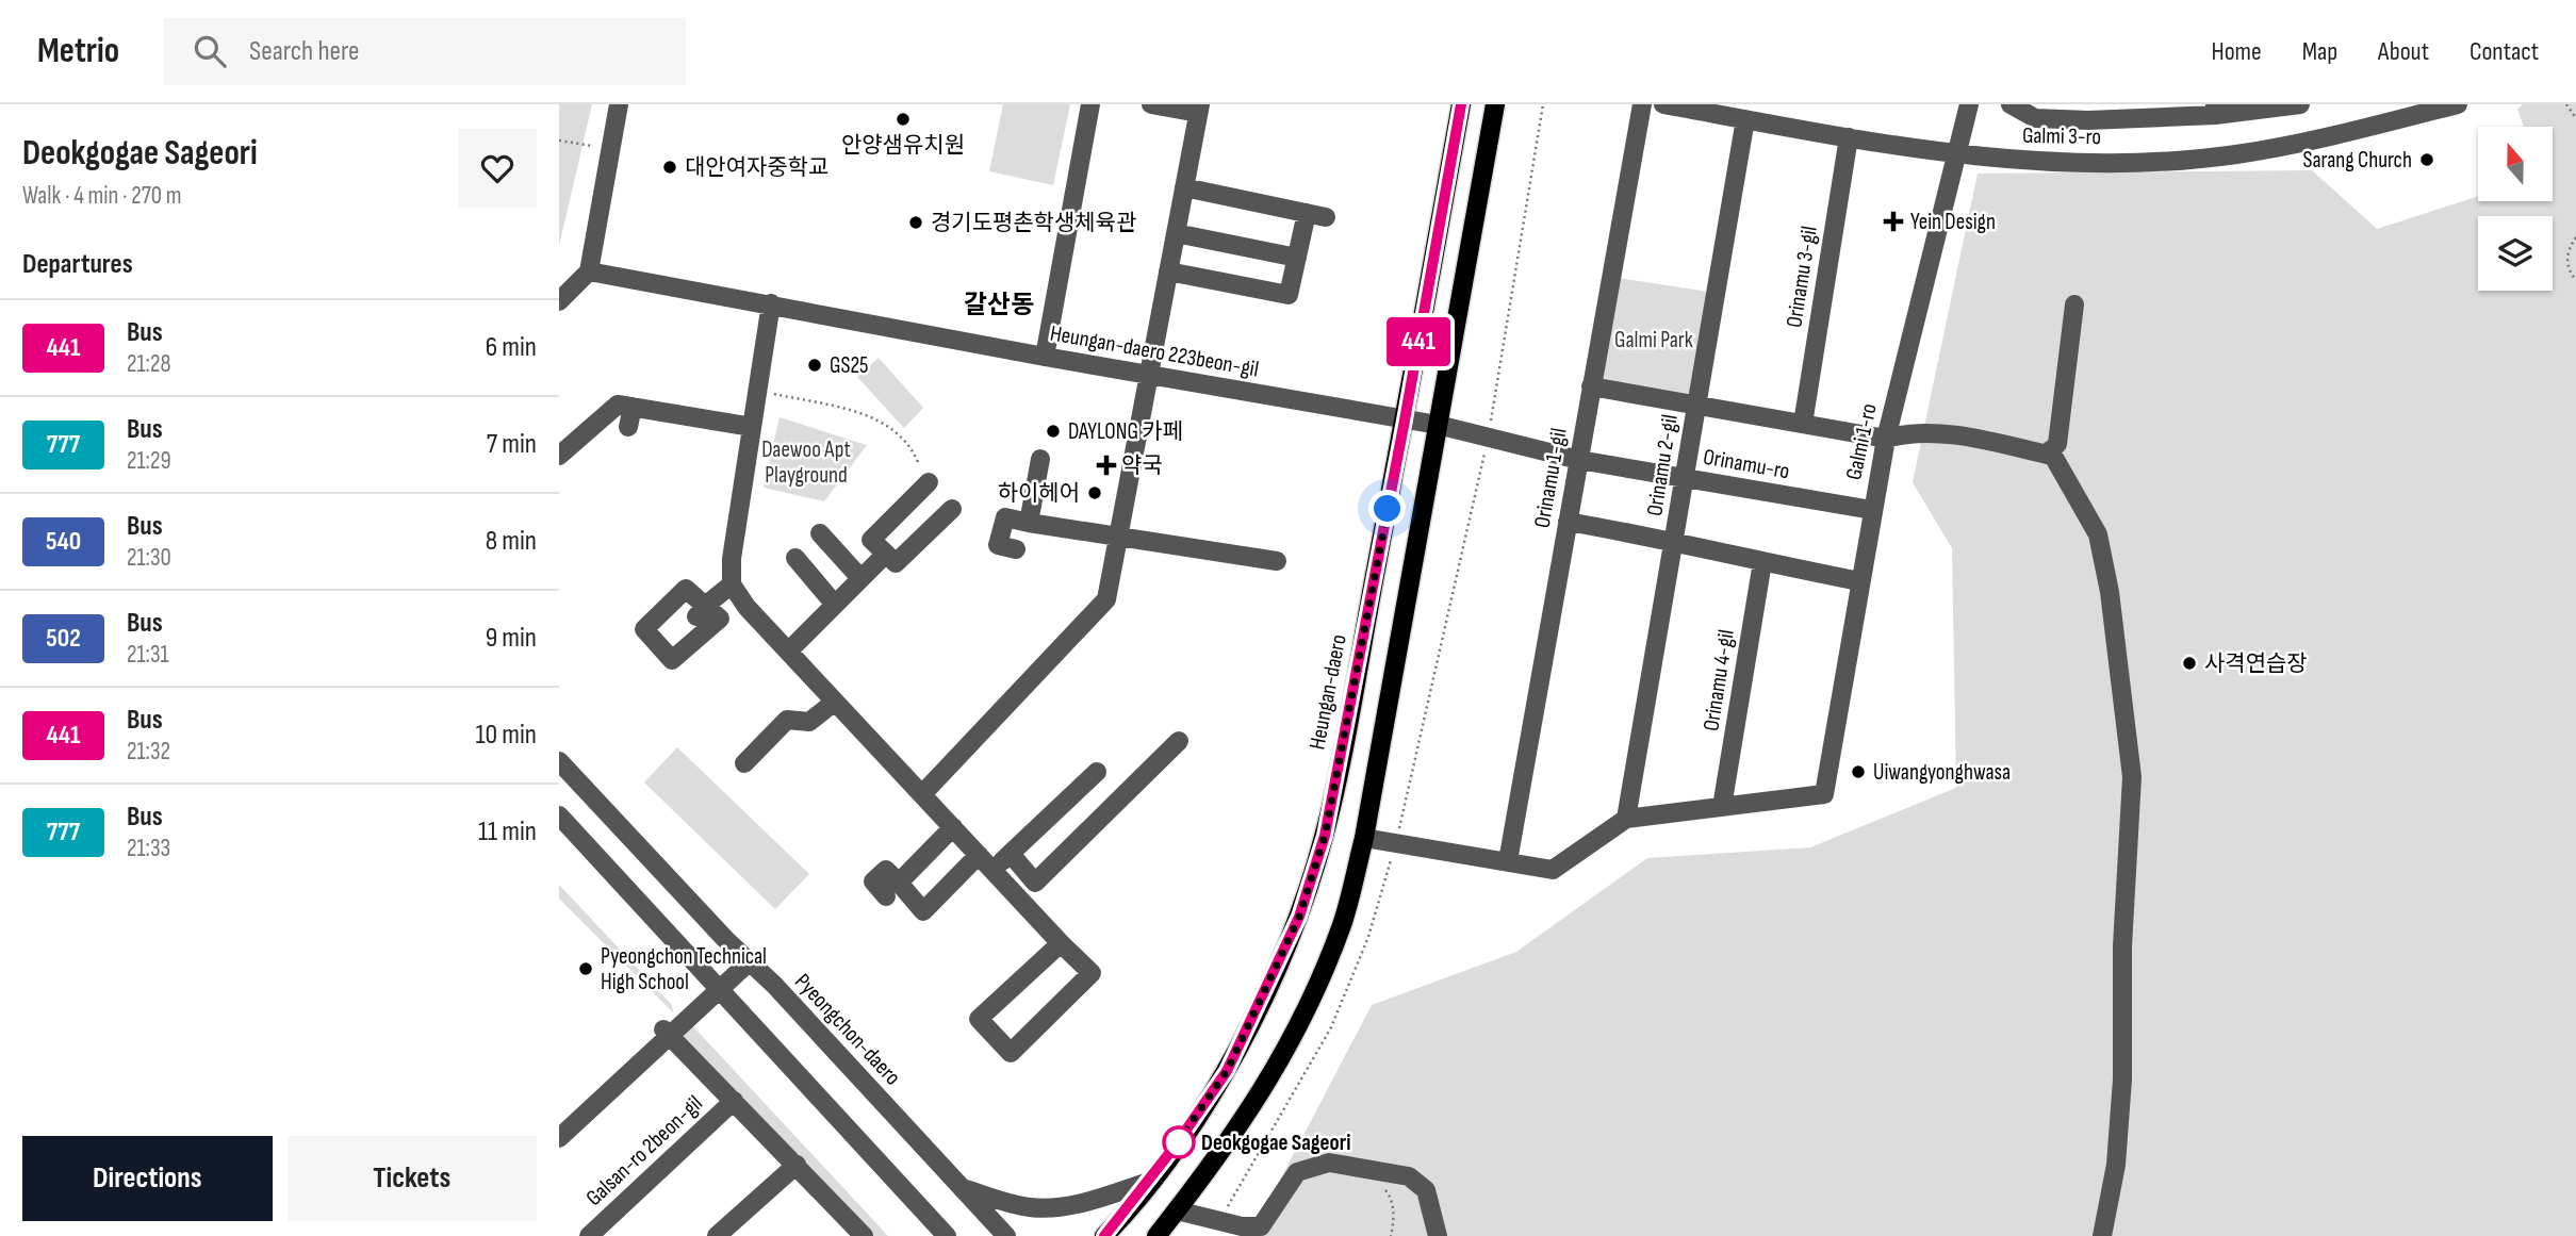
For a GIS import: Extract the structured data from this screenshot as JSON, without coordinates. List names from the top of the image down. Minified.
{"streets":{"main road":["Heungan-daero"],"street":["Galmi 3-ro","Orinamu 3-gil","Heungan-daero 223beon-gil","Galmi 1-ro","Orinamu-ro","Orinamu 2-gil","Orinamu 1-gil","Orinamu 4-gil","Pyeongchon-daero","Galsan-ro 2beon-gil"]},"crossings":[["Galmi 3-ro","Orinamu 3-gil"],["Galmi 3-ro","Galmi 1-ro"],["Galmi 3-ro","Orinamu 2-gil"],["Heungan-daero 223beon-gil","Orinamu-ro"],["Heungan-daero 223beon-gil","Heungan-daero"],["Galmi 1-ro","Orinamu-ro"],["Galmi 1-ro","Orinamu 4-gil"],["Orinamu-ro","Orinamu 2-gil"],["Orinamu-ro","Orinamu 1-gil"]],"districts":["갈산동"],"parks":["Galmi Park","Daewoo Apt Playground"],"places":{"other":["안양샘유치원","Sarang Church","대안여자중학교","경기도평촌학생체육관","GS25","DAYLONG 카페","하이헤어","사격연습장","Uiwangyonghwasa","Pyeongchon Technical High School","Deokgogae Sageori"],"health":["Yein Design","약국"]},"lines":["bus line 441"],"north":"top","page":{"header":"Metrio","search":"Search here","nav":["Home","Map","About","Contact"],"heading":[["Deokgogae Sageori","Walk · 4 min · 270 m"],"Departures"],"on_map":"441","list":[{"mark":"441","name":"Bus","note":"21:28","value":"6 min"},{"mark":"777","name":"Bus","note":"21:29","value":"7 min"},{"mark":"540","name":"Bus","note":"21:30","value":"8 min"},{"mark":"502","name":"Bus","note":"21:31","value":"9 min"},{"mark":"441","name":"Bus","note":"21:32","value":"10 min"},{"mark":"777","name":"Bus","note":"21:33","value":"11 min"}],"buttons":["Directions","Tickets"]}}
